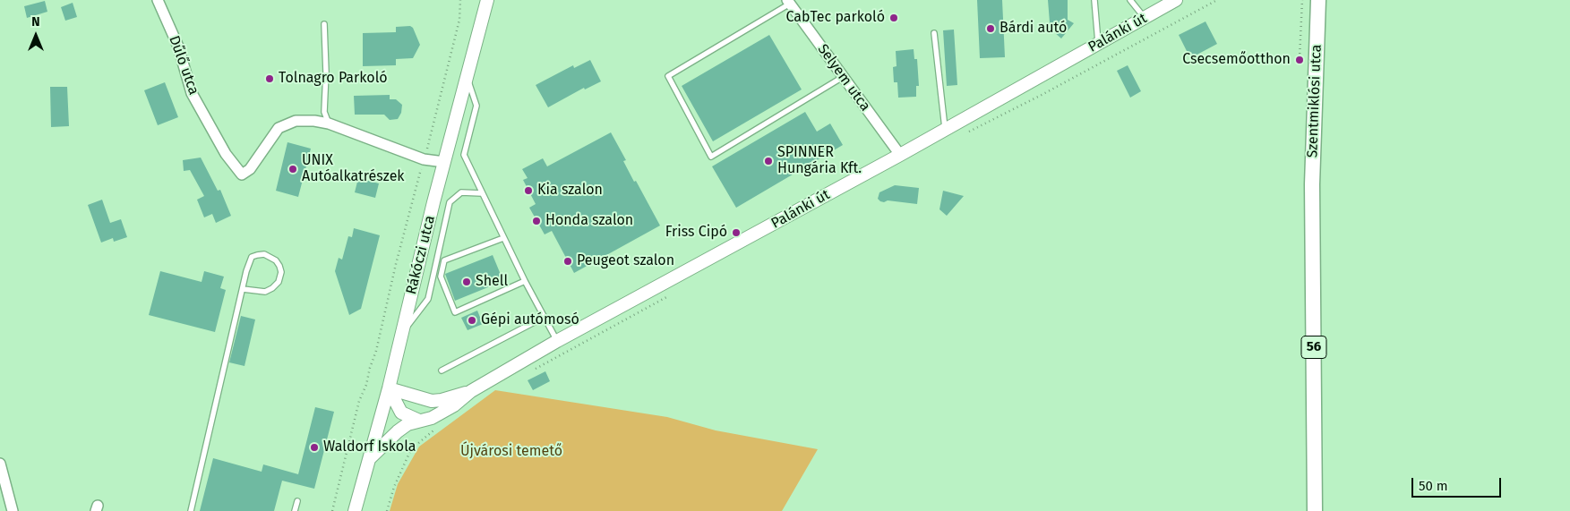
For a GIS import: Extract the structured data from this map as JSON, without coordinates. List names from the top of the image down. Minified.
{"streets":{"main road":["Szentmiklósi utca","56"],"street":["Palánki út","Dűlő utca","Selyem utca","Rákóczi utca"]},"crossings":[["Palánki út","Selyem utca"],["Palánki út","Rákóczi utca"],["Szentmiklósi utca","56"]],"parks":["Újvárosi temető"],"places":["CabTec parkoló","Bárdi autó","Csecsemőotthon","Tolnagro Parkoló","SPINNER Hungária Kft.","UNIX Autóalkatrészek","Kia szalon","Honda szalon","Friss Cipó","Peugeot szalon","Shell","Gépi autómosó","Waldorf Iskola"],"scale_bar":"50 m","north":"top"}
